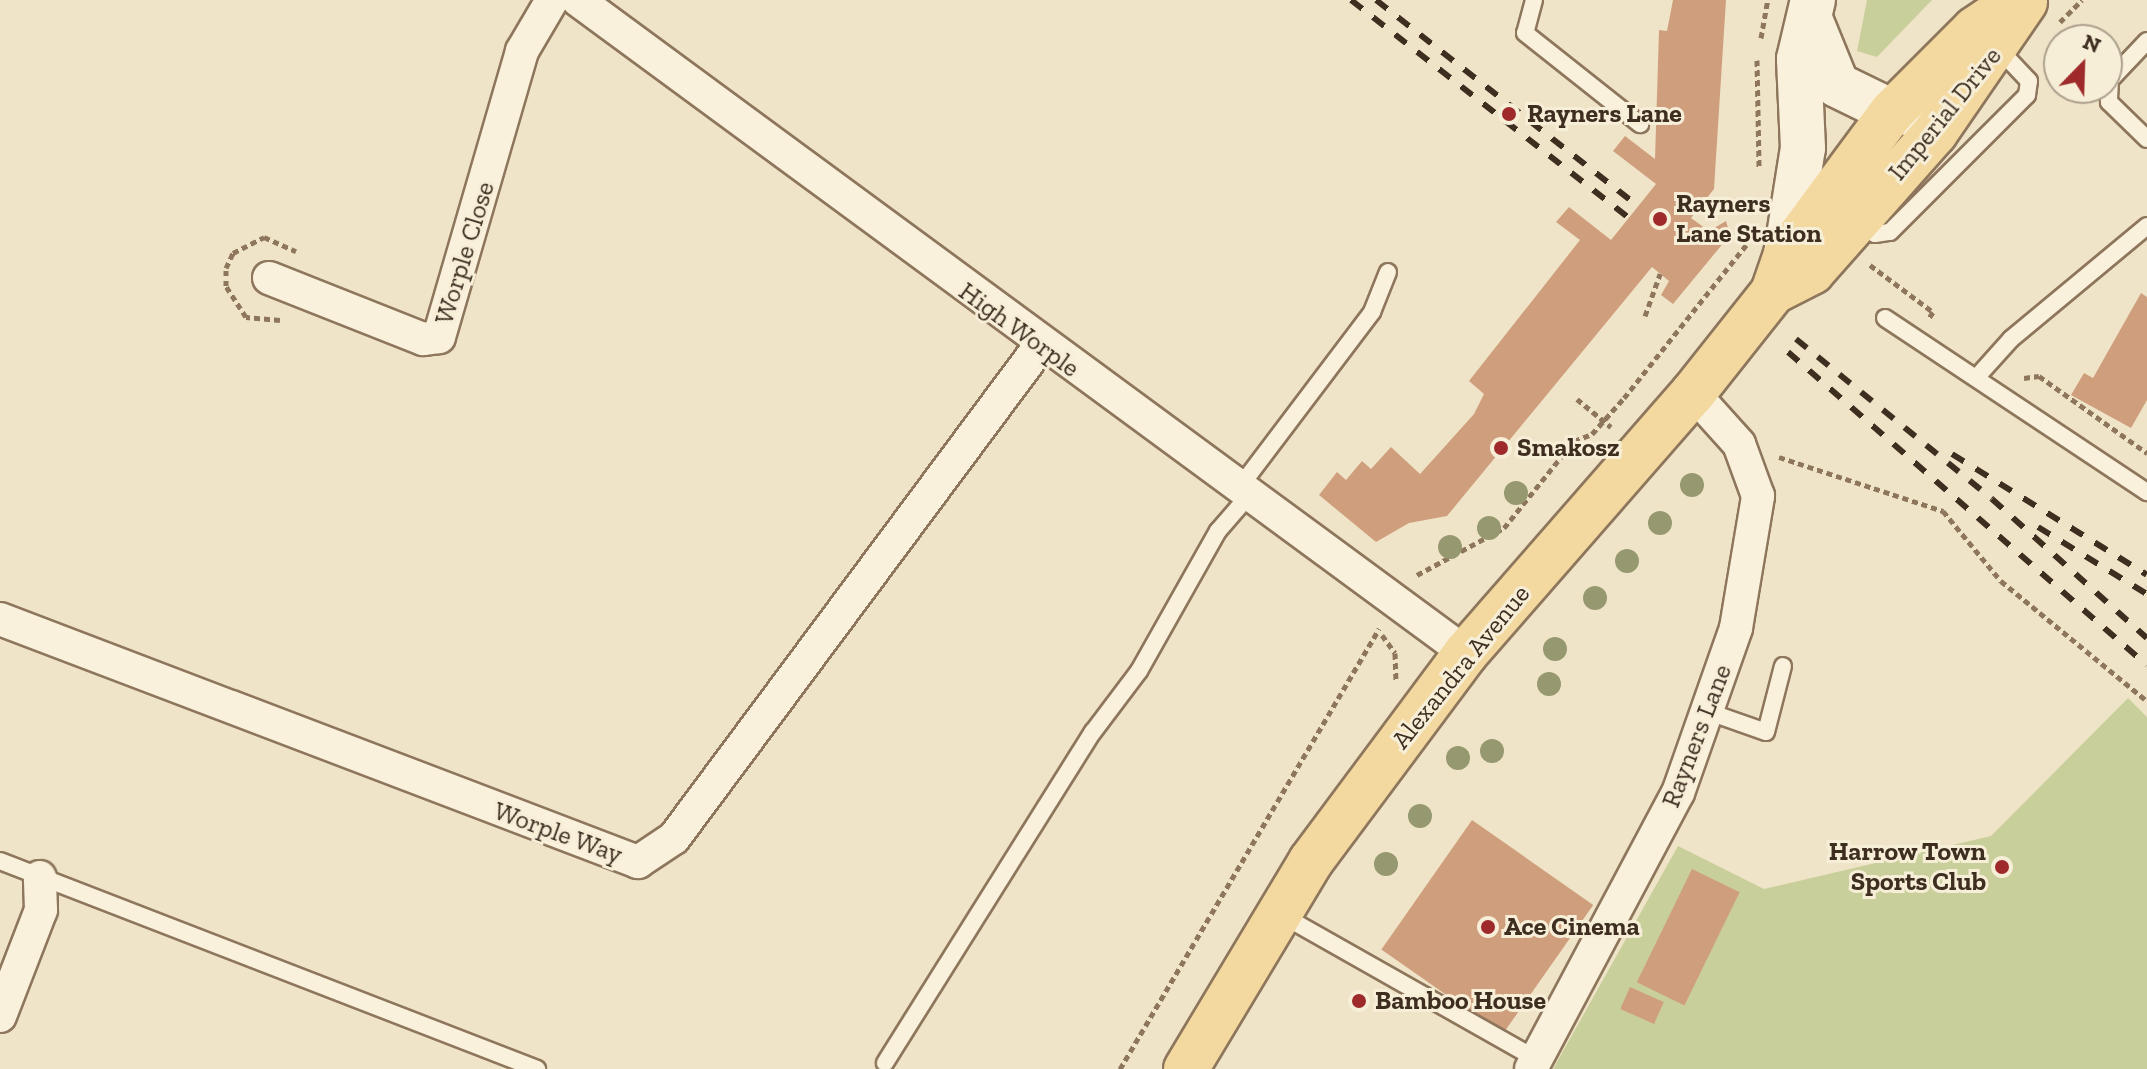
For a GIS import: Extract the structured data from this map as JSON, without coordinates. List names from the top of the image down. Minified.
{"streets":{"main road":["Imperial Drive","Alexandra Avenue"],"street":["Worple Close","High Worple","Rayners Lane","Worple Way"]},"crossings":[["Imperial Drive","Alexandra Avenue"],["High Worple","Alexandra Avenue"],["High Worple","Worple Way"],["Alexandra Avenue","Rayners Lane"]],"places":["Rayners Lane","Rayners Lane Station","Smakosz","Harrow Town Sports Club","Ace Cinema","Bamboo House"],"north":"top right"}
